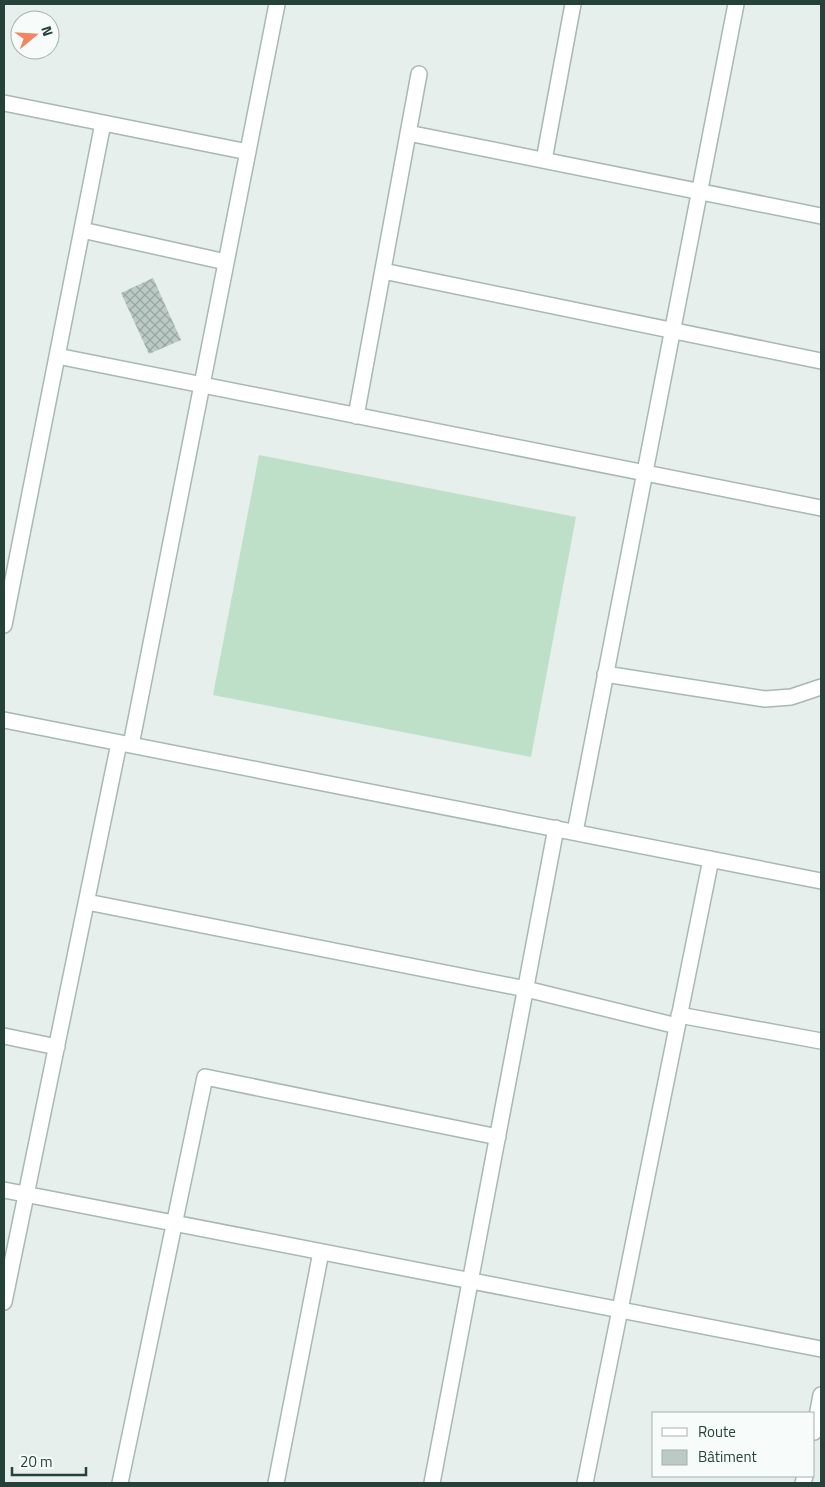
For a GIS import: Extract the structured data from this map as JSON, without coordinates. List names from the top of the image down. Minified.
{"legend":["Route","Bâtiment"],"scale_bar":"20 m","north":"right"}
